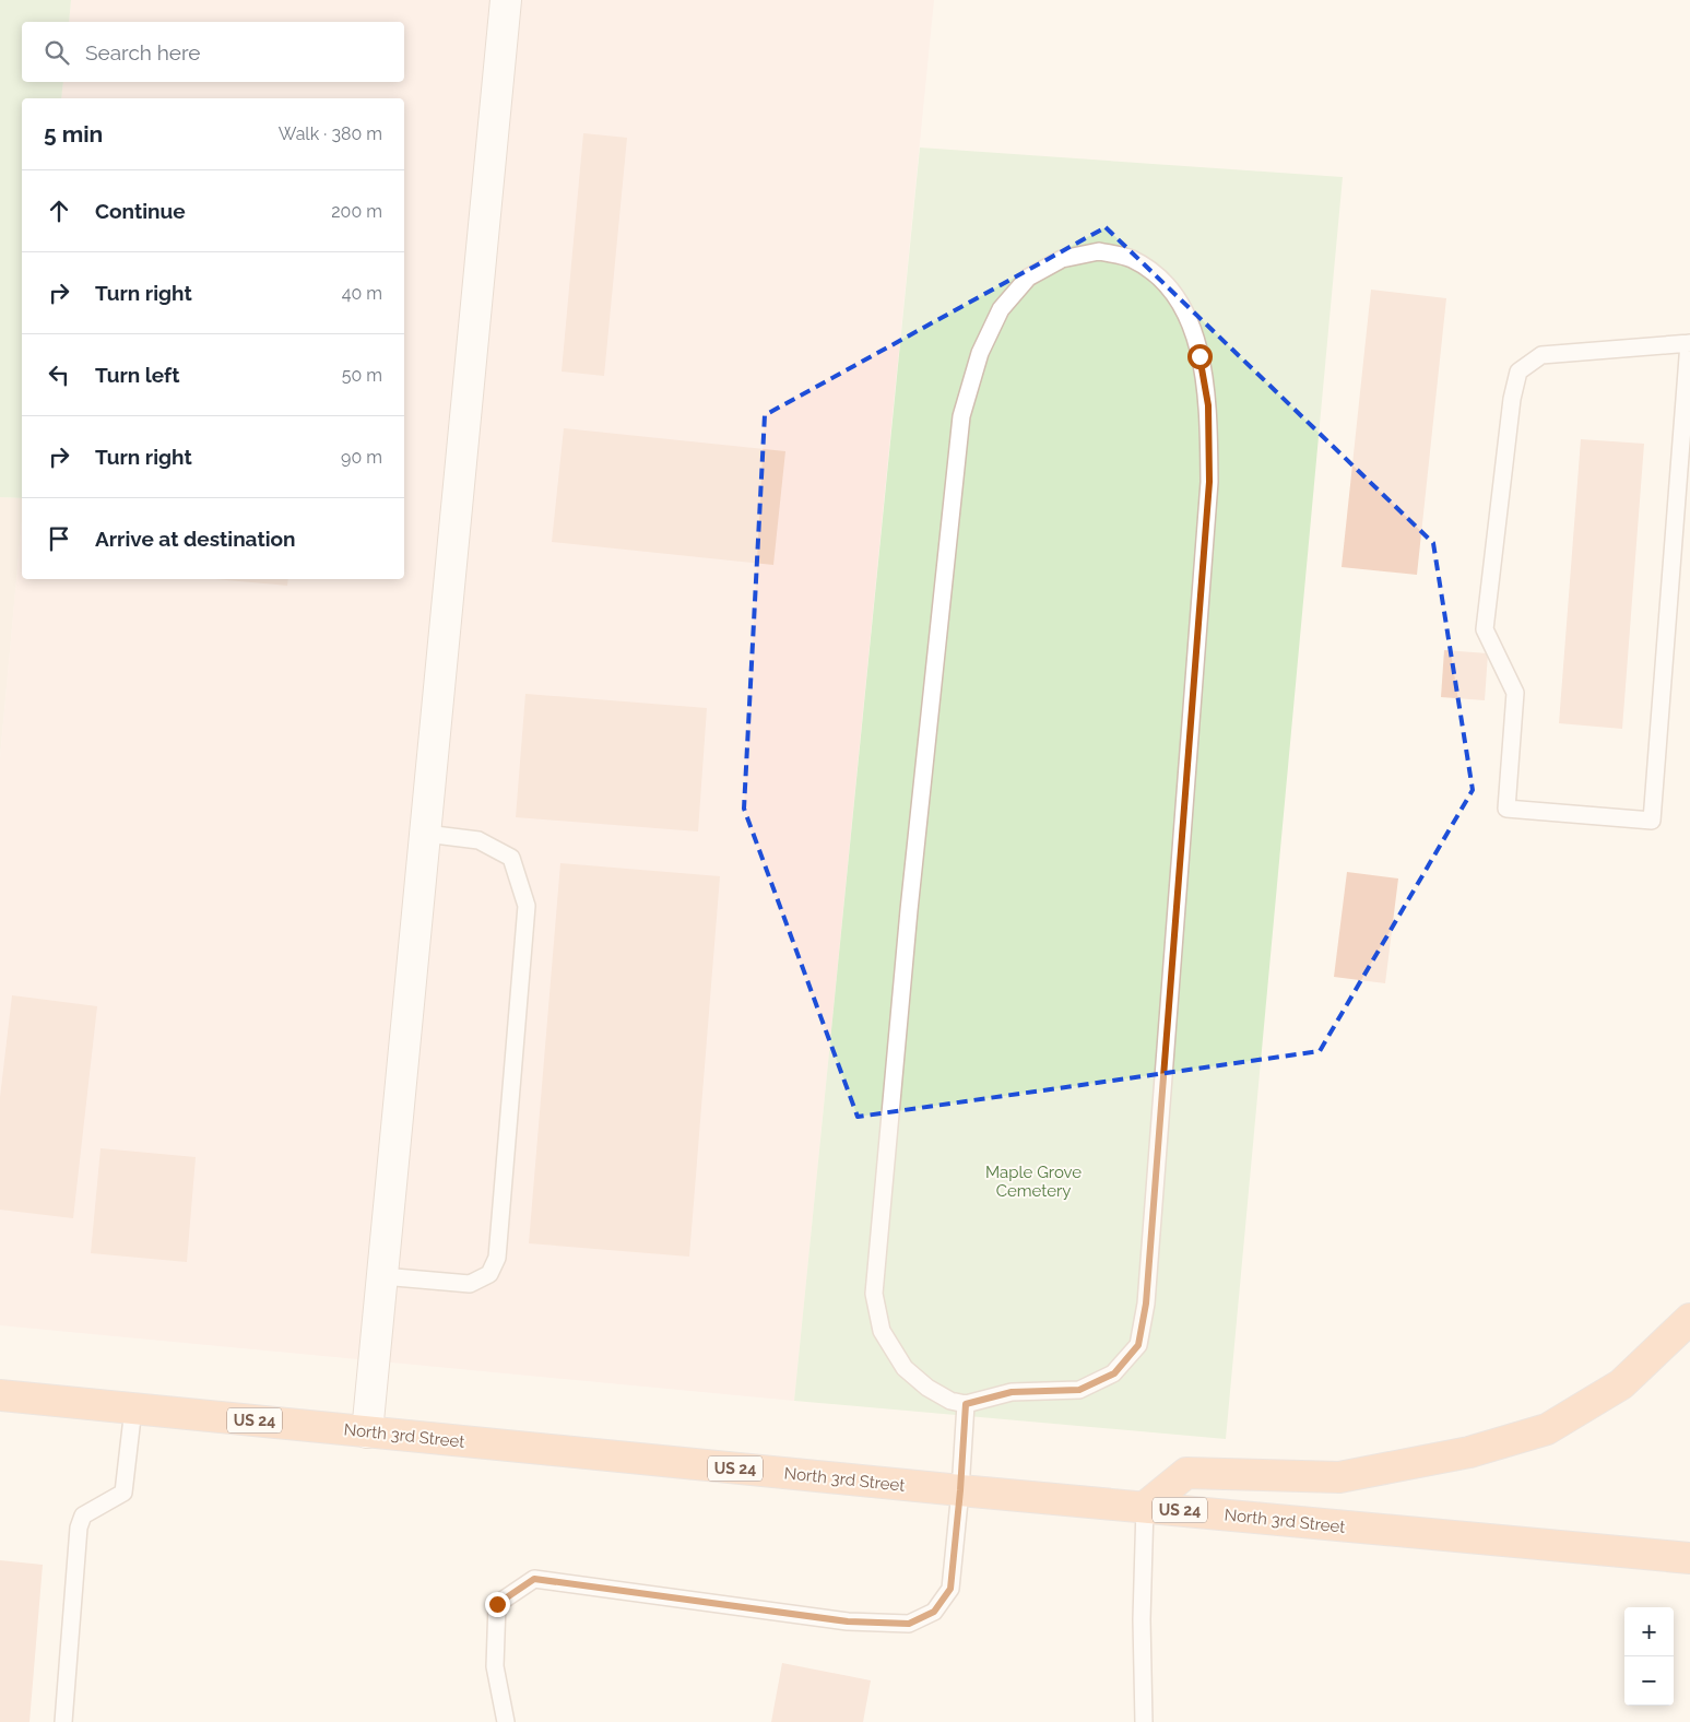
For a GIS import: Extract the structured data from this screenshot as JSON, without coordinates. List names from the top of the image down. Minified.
{"streets":{"highway":["US 24","North 3rd Street"]},"parks":["Maple Grove Cemetery"],"page":{"search":"Search here","heading":["5 min","Walk · 380 m"],"list":[["Continue","200 m"],["Turn right","40 m"],["Turn left","50 m"],["Turn right","90 m"],"Arrive at destination"],"map_buttons":["+","−"]}}
